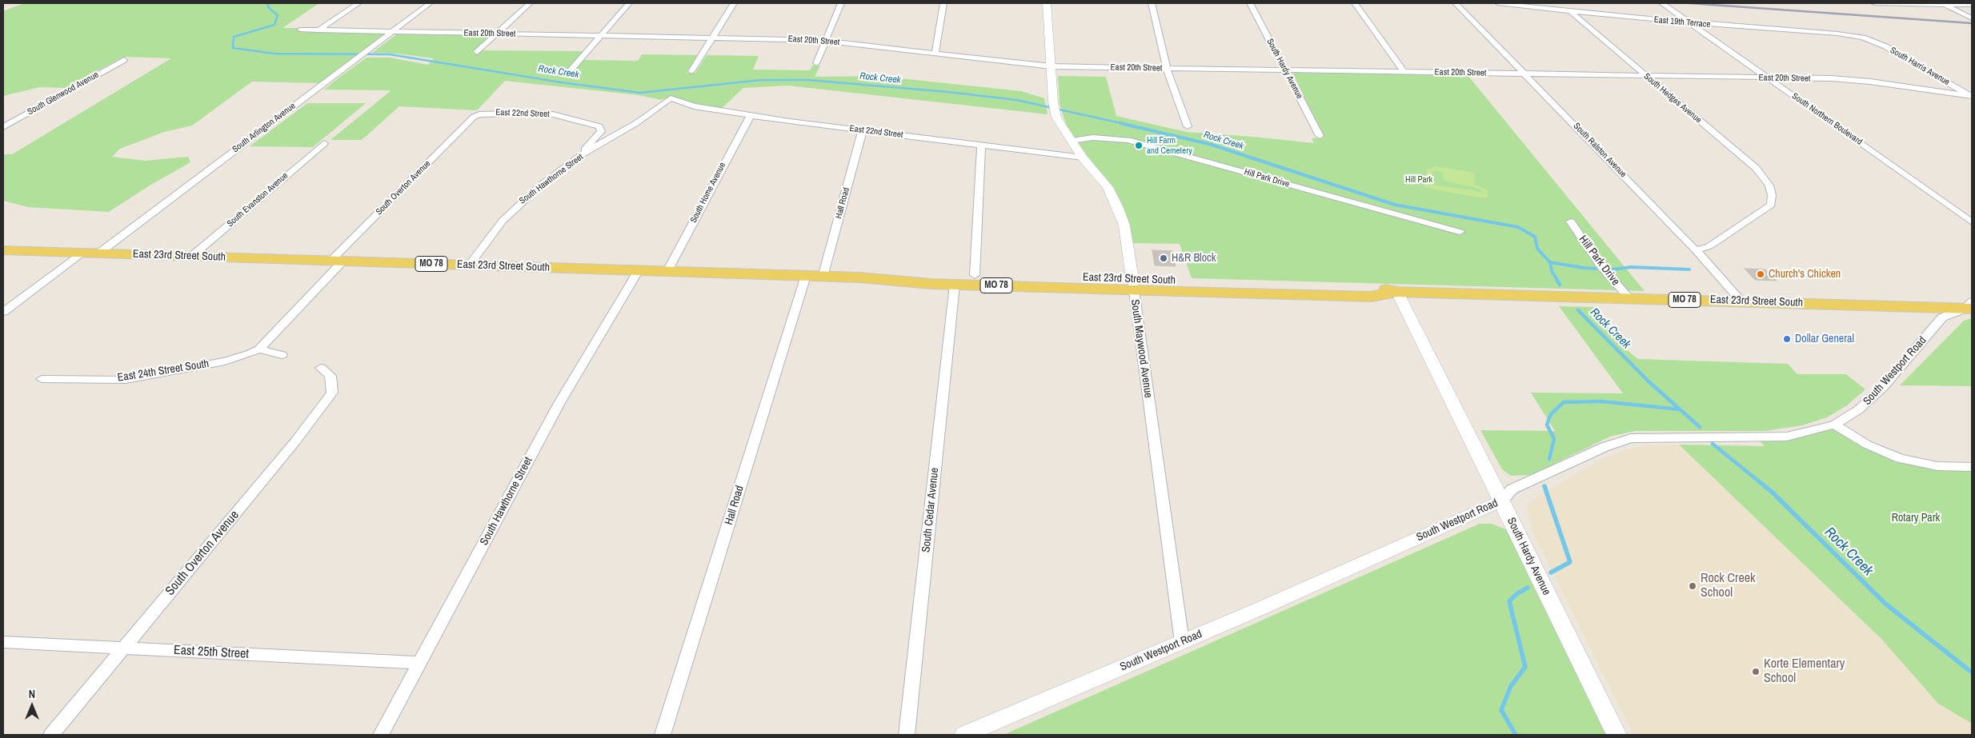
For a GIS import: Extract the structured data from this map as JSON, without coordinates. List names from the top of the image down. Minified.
{"streets":{"main road":["East 23rd Street South","MO 78"],"street":["East 19th Terrace","East 20th Street","South Harris Avenue","South Hardy Avenue","South Glenwood Avenue","South Hedges Avenue","East 22nd Street","South Northern Boulevard","South Arlington Avenue","South Ralston Avenue","Hill Park Drive","South Hawthorne Street","South Overton Avenue","South Home Avenue","South Evanston Avenue","Hall Road","South Maywood Avenue","East 24th Street South","South Westport Road","South Cedar Avenue","East 25th Street"]},"crossings":[["East 19th Terrace","South Harris Avenue"],["East 19th Terrace","South Hedges Avenue"],["East 19th Terrace","South Northern Boulevard"],["East 20th Street","South Harris Avenue"],["East 20th Street","South Hardy Avenue"],["East 20th Street","South Hedges Avenue"],["East 20th Street","South Northern Boulevard"],["East 20th Street","South Arlington Avenue"],["East 20th Street","South Ralston Avenue"],["East 20th Street","South Maywood Avenue"],["South Hardy Avenue","East 23rd Street South"],["South Hardy Avenue","South Westport Road"],["South Hedges Avenue","South Ralston Avenue"],["East 22nd Street","South Hawthorne Street"],["East 22nd Street","South Overton Avenue"],["East 22nd Street","South Home Avenue"],["East 22nd Street","Hall Road"],["East 22nd Street","South Maywood Avenue"],["South Arlington Avenue","East 23rd Street South"],["South Ralston Avenue","East 23rd Street South"],["Hill Park Drive","East 23rd Street South"],["Hill Park Drive","South Maywood Avenue"],["South Hawthorne Street","East 23rd Street South"],["South Hawthorne Street","East 25th Street"],["South Overton Avenue","East 23rd Street South"],["South Overton Avenue","East 24th Street South"],["South Overton Avenue","East 25th Street"],["South Home Avenue","East 23rd Street South"],["South Evanston Avenue","East 23rd Street South"],["Hall Road","East 23rd Street South"],["East 23rd Street South","South Maywood Avenue"],["East 23rd Street South","South Westport Road"],["East 23rd Street South","South Cedar Avenue"],["South Maywood Avenue","South Westport Road"]],"water":["Rock Creek"],"parks":["Hill Park","Rotary Park"],"places":["Hill Farm and Cemetery","H&R Block","Church's Chicken","Dollar General","Rock Creek School","Korte Elementary School"],"north":"top"}
